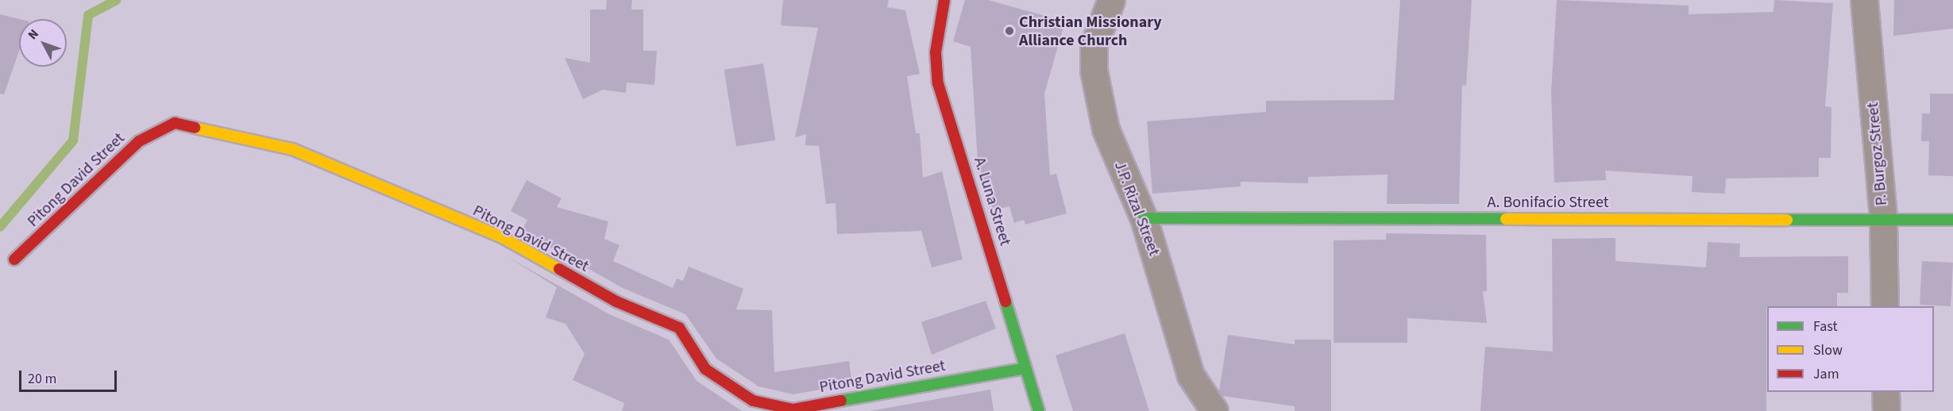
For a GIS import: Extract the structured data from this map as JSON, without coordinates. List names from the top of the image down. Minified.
{"streets":{"street":["P. Burgoz Street","Pitong David Street","A. Luna Street","A. Bonifacio Street","J.P. Rizal Street"]},"crossings":[["P. Burgoz Street","A. Bonifacio Street"],["Pitong David Street","A. Luna Street"],["A. Bonifacio Street","J.P. Rizal Street"]],"places":["Christian Missionary Alliance Church"],"legend":["Fast","Slow","Jam"],"scale_bar":"20 m","north":"top left"}
